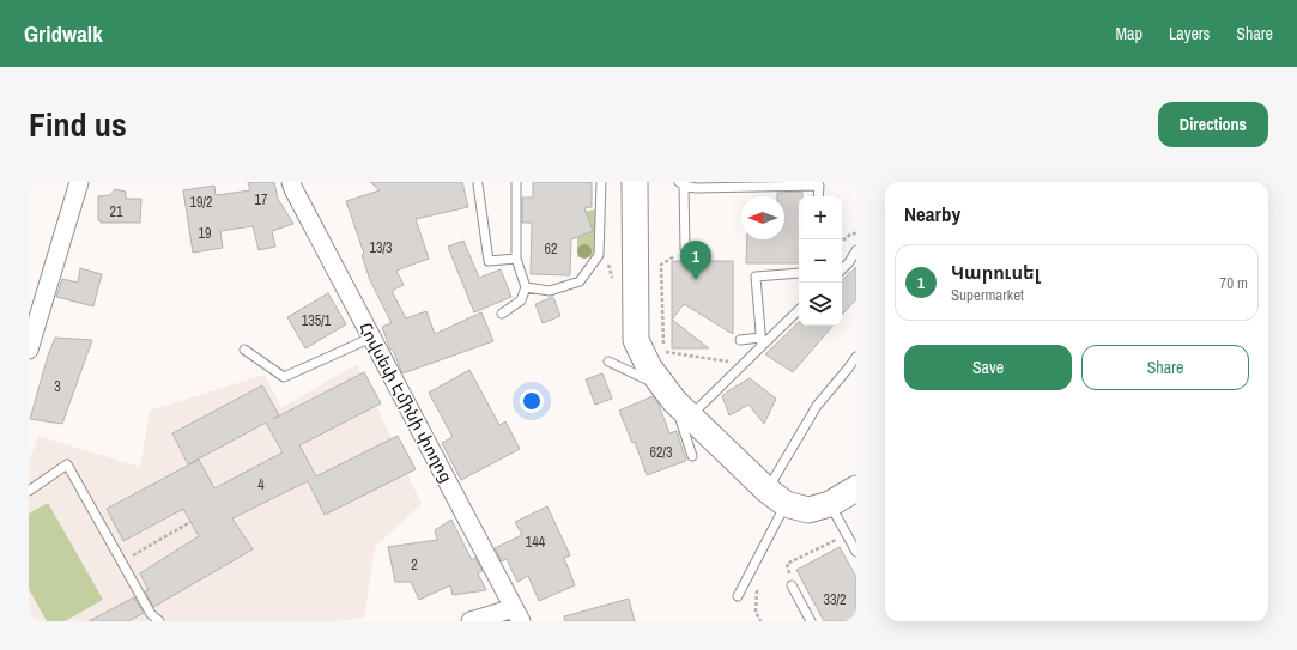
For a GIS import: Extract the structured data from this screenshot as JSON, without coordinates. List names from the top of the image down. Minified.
{"streets":{"street":["Հովսեփ Էմինի փողոց"]},"house_numbers":["17","19/2","21","19","13/3","62","135/1","3","62/3","4","144","2","33/2"],"north":"left","page":{"header":"Gridwalk","nav":["Map","Layers","Share"],"title":"Find us","buttons":["Directions",["Save","Share"]],"heading":"Nearby","map_buttons":["+","−"],"pins":"1","list":[{"mark":"1","name":"Կարուսել","note":"Supermarket","value":"70 m"}]}}
